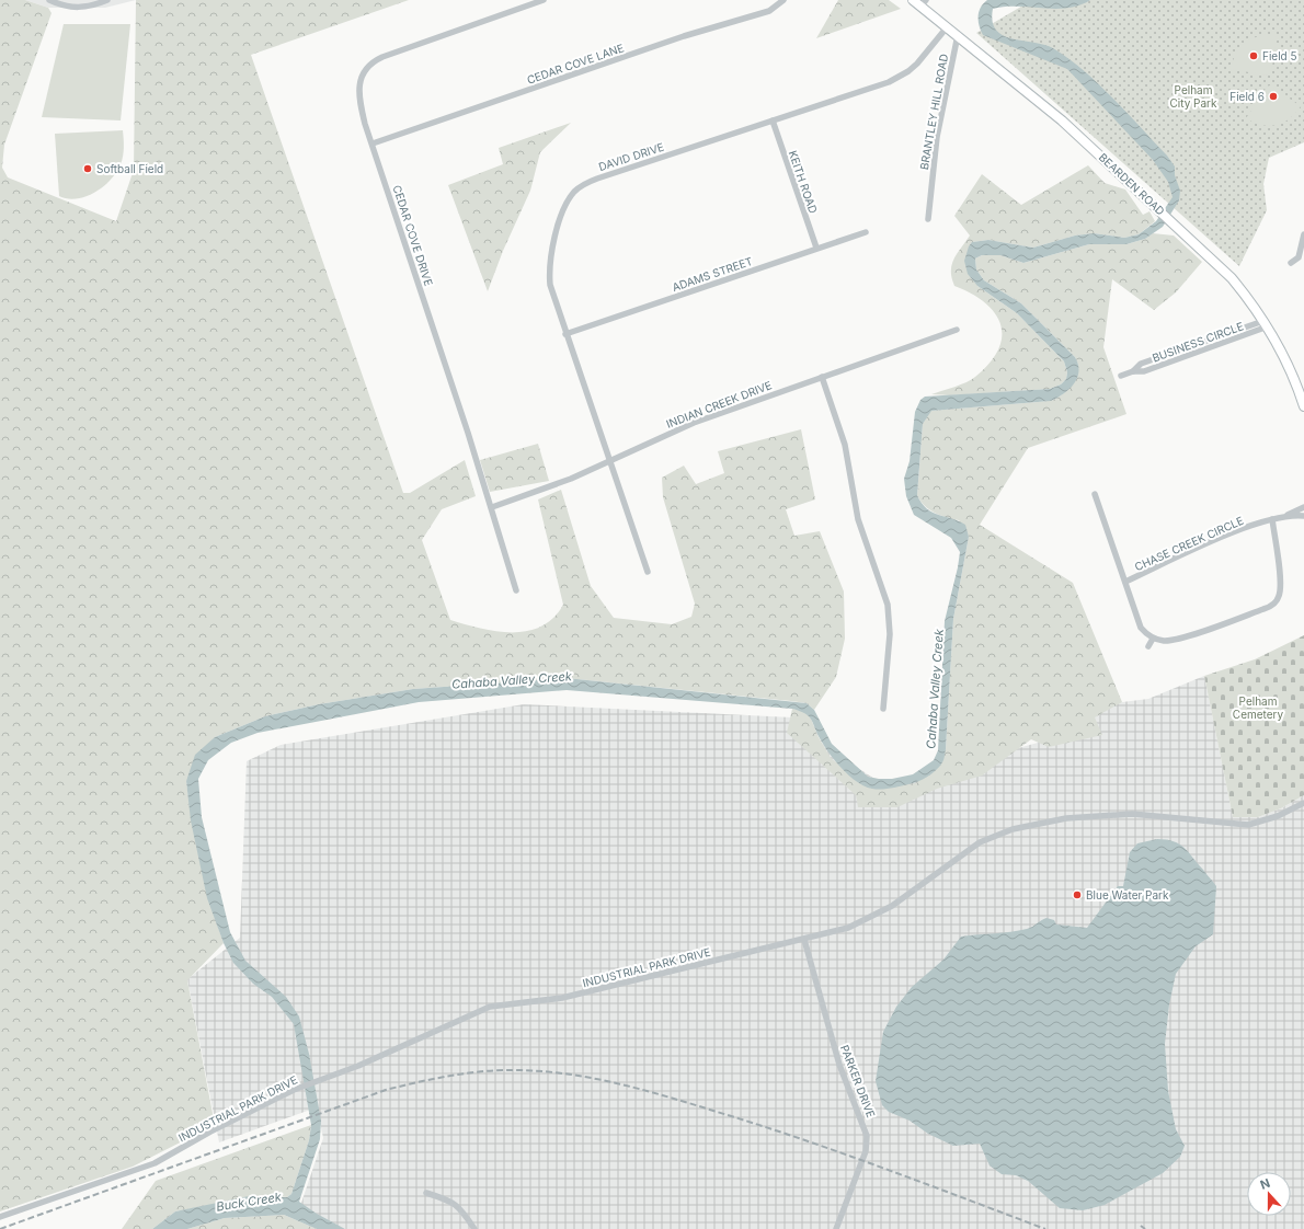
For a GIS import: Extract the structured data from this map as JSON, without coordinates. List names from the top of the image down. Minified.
{"streets":{"street":["CEDAR COVE LANE","BRANTLEY HILL ROAD","DAVID DRIVE","KEITH ROAD","BEARDEN ROAD","CEDAR COVE DRIVE","ADAMS STREET","BUSINESS CIRCLE","INDIAN CREEK DRIVE","CHASE CREEK CIRCLE","INDUSTRIAL PARK DRIVE","PARKER DRIVE"]},"crossings":[["CEDAR COVE LANE","CEDAR COVE DRIVE"],["BRANTLEY HILL ROAD","BEARDEN ROAD"],["DAVID DRIVE","KEITH ROAD"],["DAVID DRIVE","BEARDEN ROAD"],["DAVID DRIVE","ADAMS STREET"],["DAVID DRIVE","INDIAN CREEK DRIVE"],["KEITH ROAD","ADAMS STREET"],["BEARDEN ROAD","BUSINESS CIRCLE"],["CEDAR COVE DRIVE","INDIAN CREEK DRIVE"],["INDUSTRIAL PARK DRIVE","PARKER DRIVE"]],"water":["Cahaba Valley Creek","Buck Creek"],"parks":["Pelham City Park","Pelham Cemetery"],"places":["Field 5","Field 6","Softball Field","Blue Water Park"],"north":"top"}
